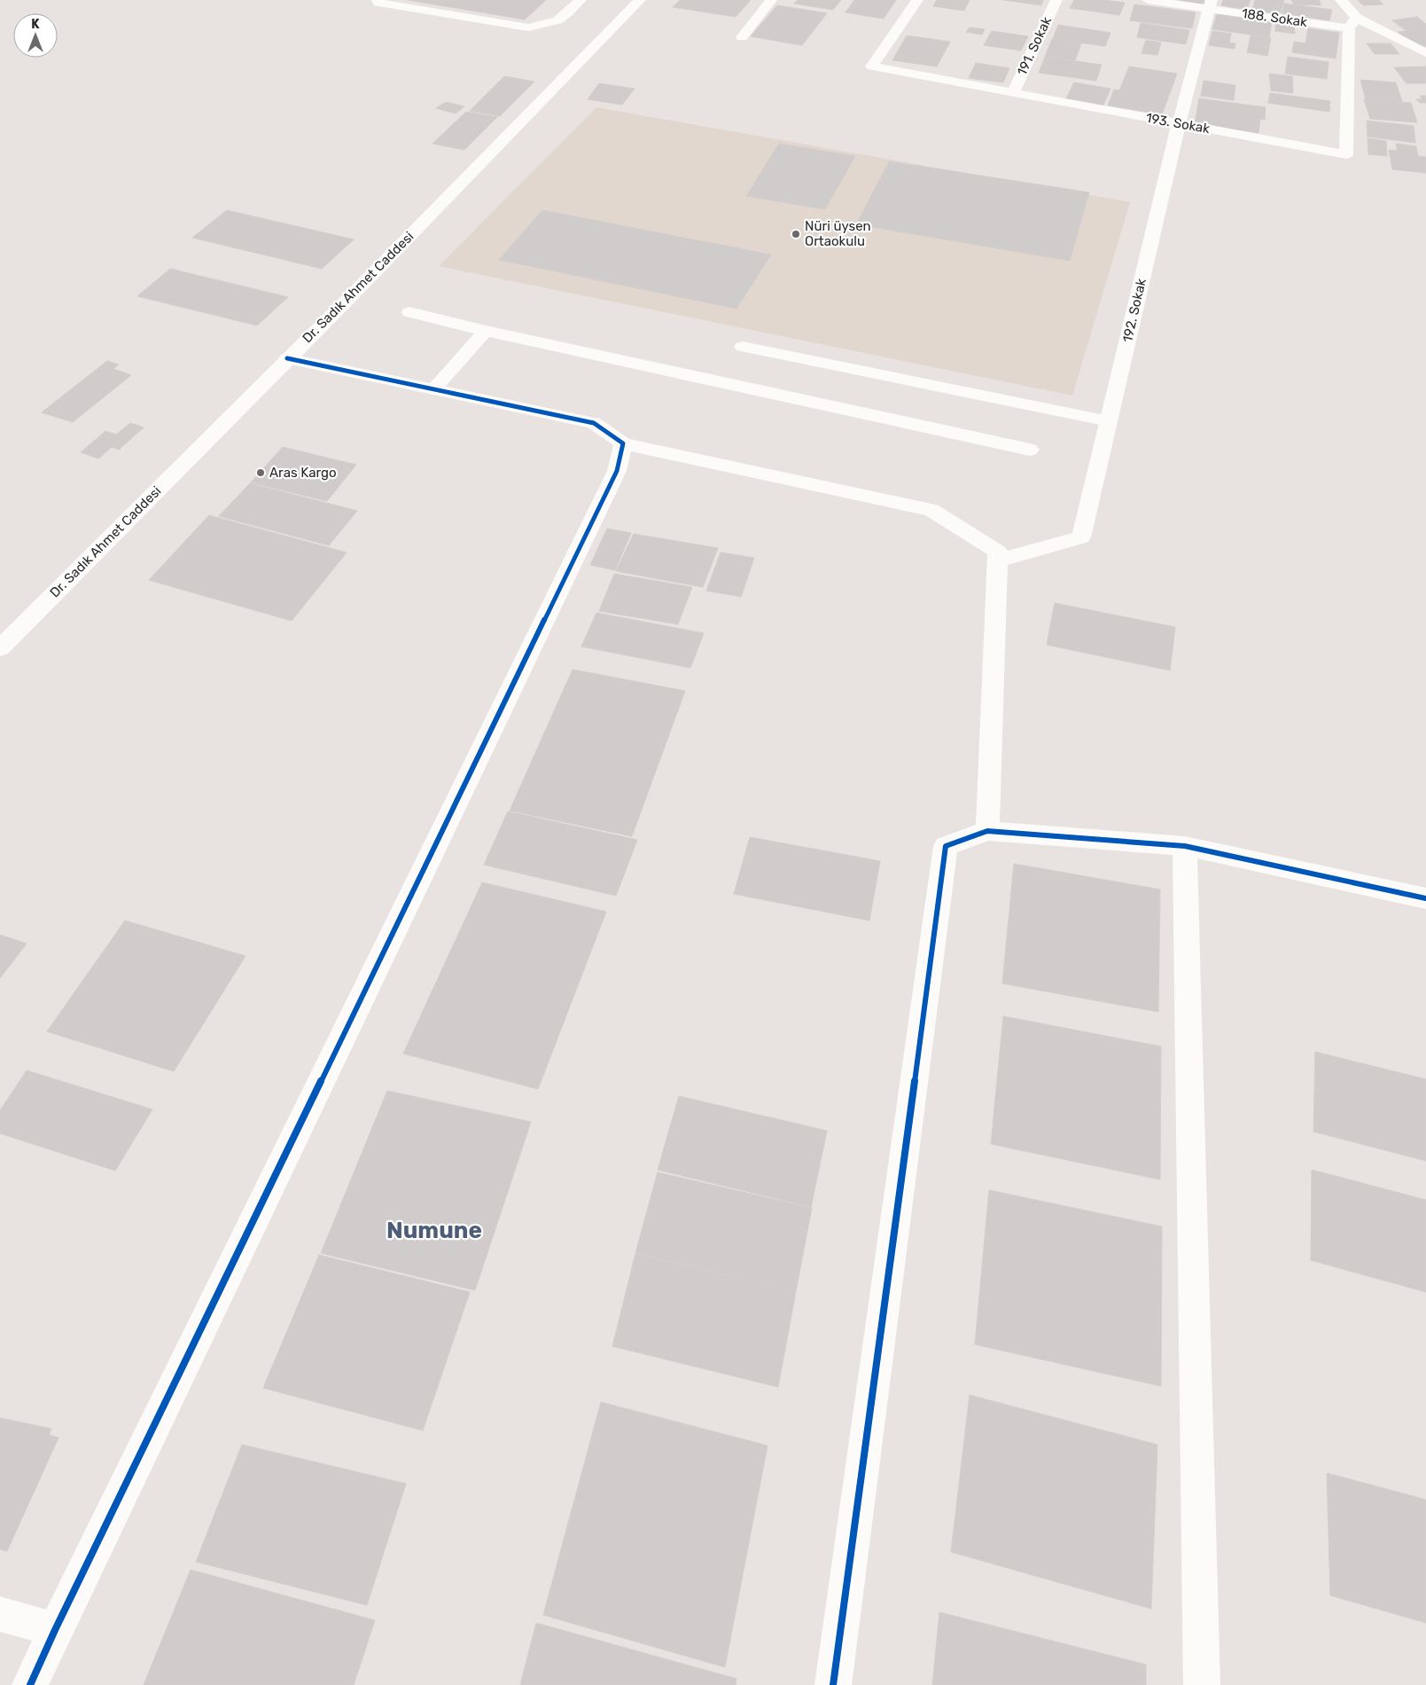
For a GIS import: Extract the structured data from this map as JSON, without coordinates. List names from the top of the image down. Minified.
{"streets":{"street":["188. Sokak","191. Sokak","193. Sokak","Dr. Sadık Ahmet Caddesi","192. Sokak"]},"crossings":[["188. Sokak","193. Sokak"],["188. Sokak","192. Sokak"],["191. Sokak","193. Sokak"],["193. Sokak","192. Sokak"]],"districts":["Numune"],"places":["Nüri üysen Ortaokulu","Aras Kargo"],"north":"top"}
